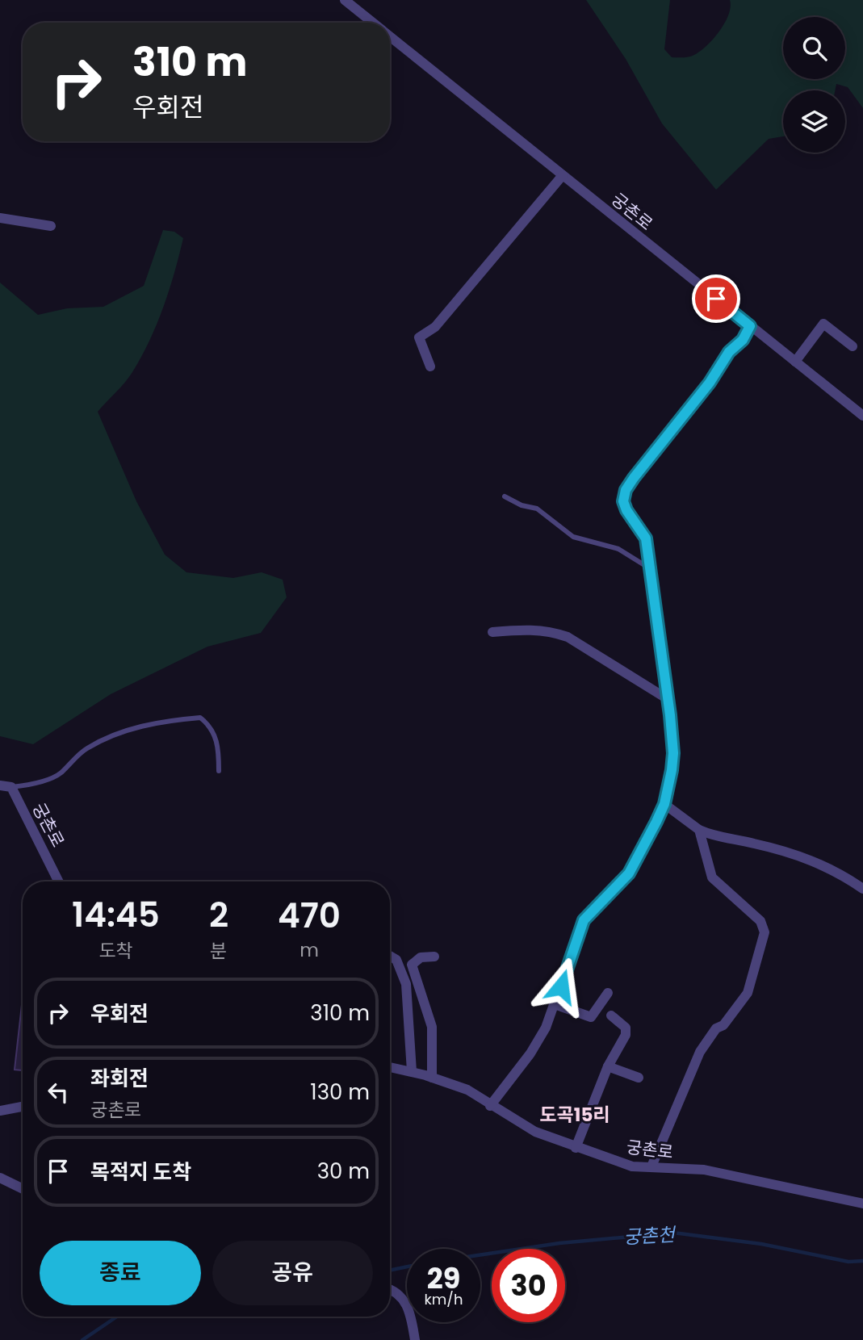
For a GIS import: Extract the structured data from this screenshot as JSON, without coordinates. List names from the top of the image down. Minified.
{"streets":{"street":["궁촌로"]},"districts":["도곡15리"],"water":["궁촌천"],"page":{"turn":["310 m","우회전"],"eta":["14:45","도착","2","분","470","m"],"list":[{"name":"우회전","value":"310 m"},{"name":"좌회전","note":"궁촌로","value":"130 m"},{"name":"목적지 도착","value":"30 m"}],"buttons":["종료","공유"],"speed":"29 km/h","limit":"30"}}
